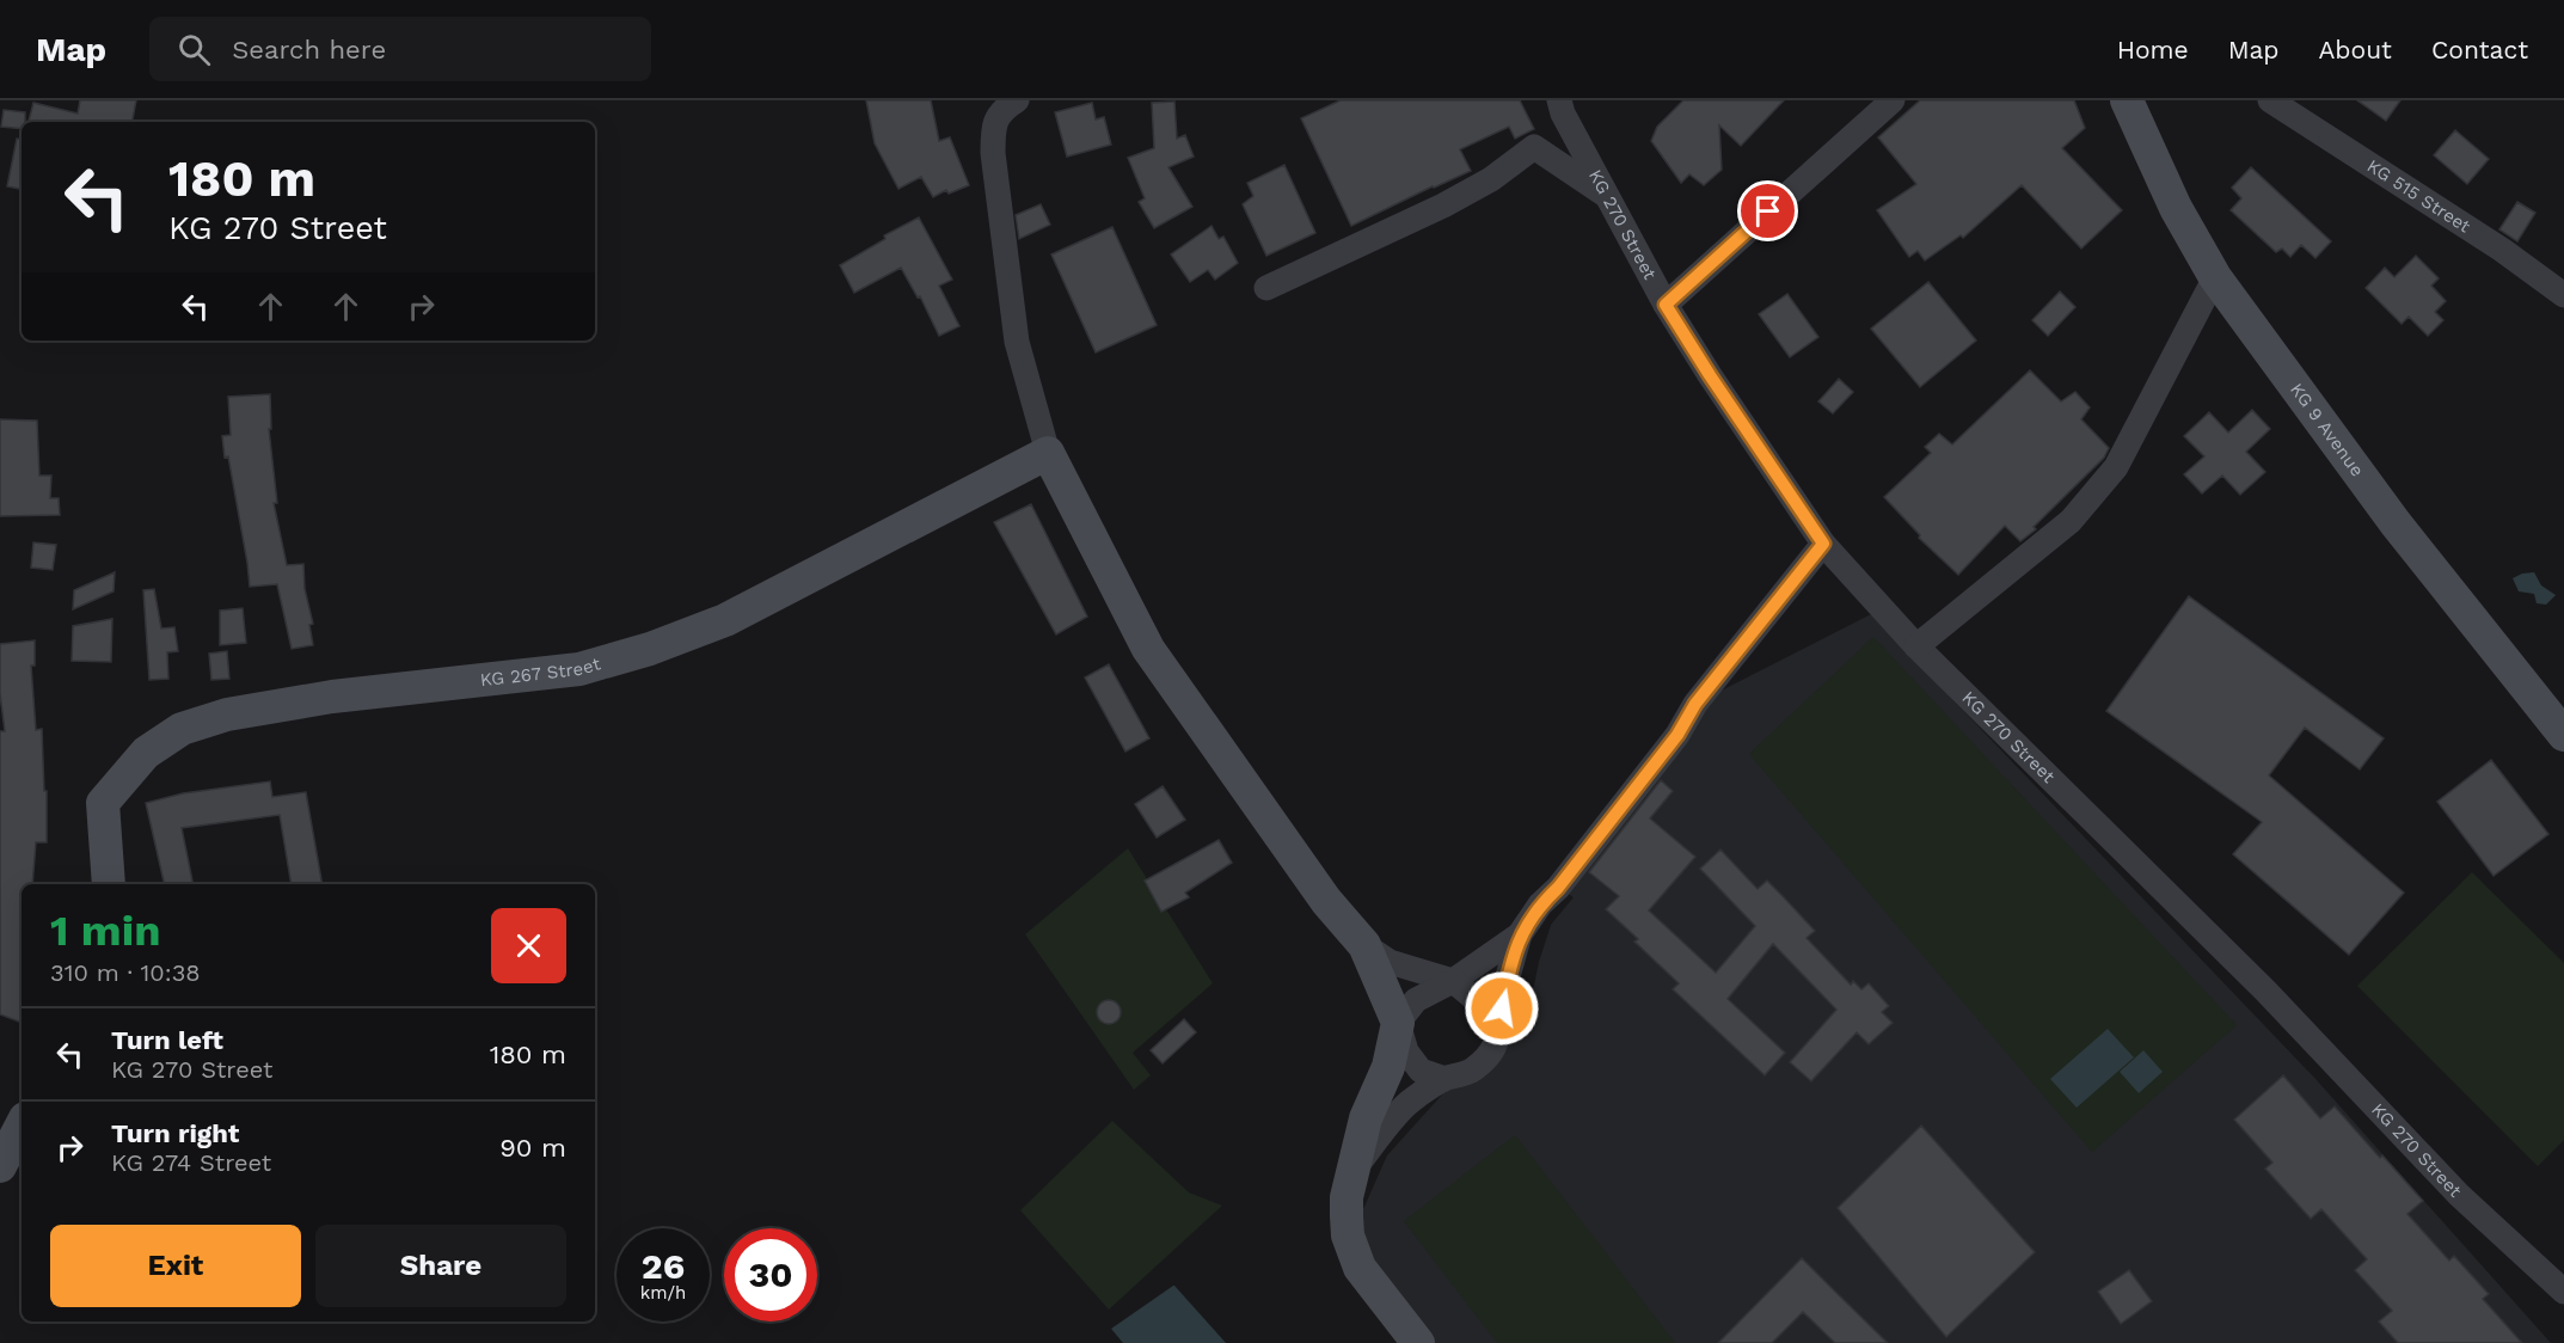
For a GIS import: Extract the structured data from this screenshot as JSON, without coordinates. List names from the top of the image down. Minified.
{"streets":{"street":["KG 515 Street","KG 270 Street","KG 9 Avenue","KG 267 Street"]},"page":{"header":"Map","search":"Search here","nav":["Home","Map","About","Contact"],"turn":["180 m","KG 270 Street"],"heading":["1 min","310 m · 10:38"],"list":[{"name":"Turn left","note":"KG 270 Street","value":"180 m"},{"name":"Turn right","note":"KG 274 Street","value":"90 m"}],"buttons":["Exit","Share"],"speed":"26 km/h","limit":"30"}}
